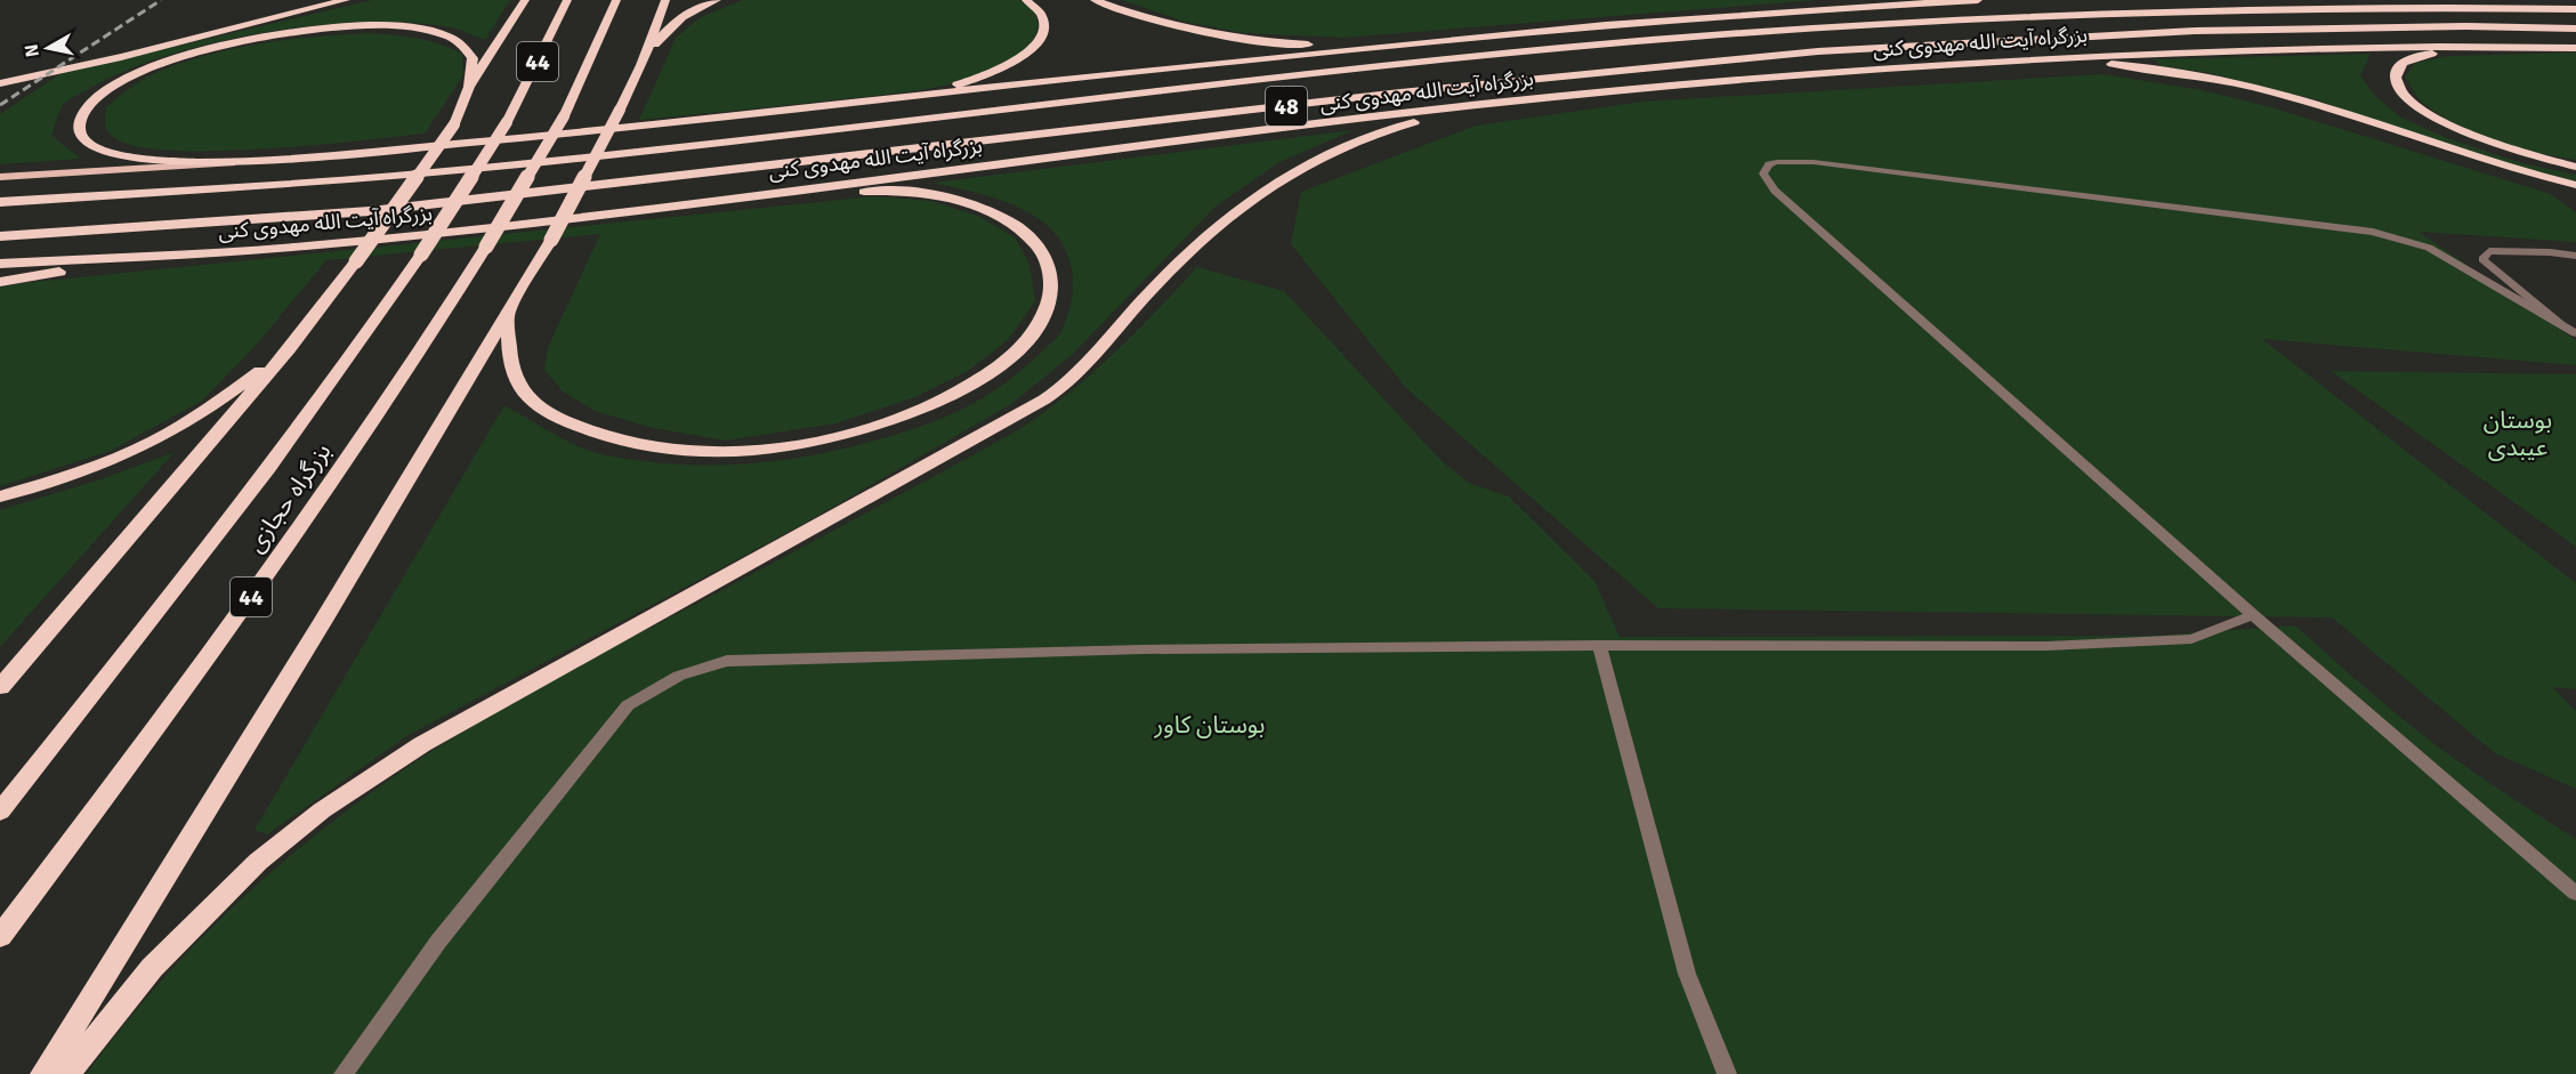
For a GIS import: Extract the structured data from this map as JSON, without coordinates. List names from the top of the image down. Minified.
{"streets":{"highway":["بزرگراه آیت الله مهدوی کنی","44","48","بزرگراه حجازی"]},"parks":["بوستان عیبدی","بوستان کاور"],"north":"left"}
